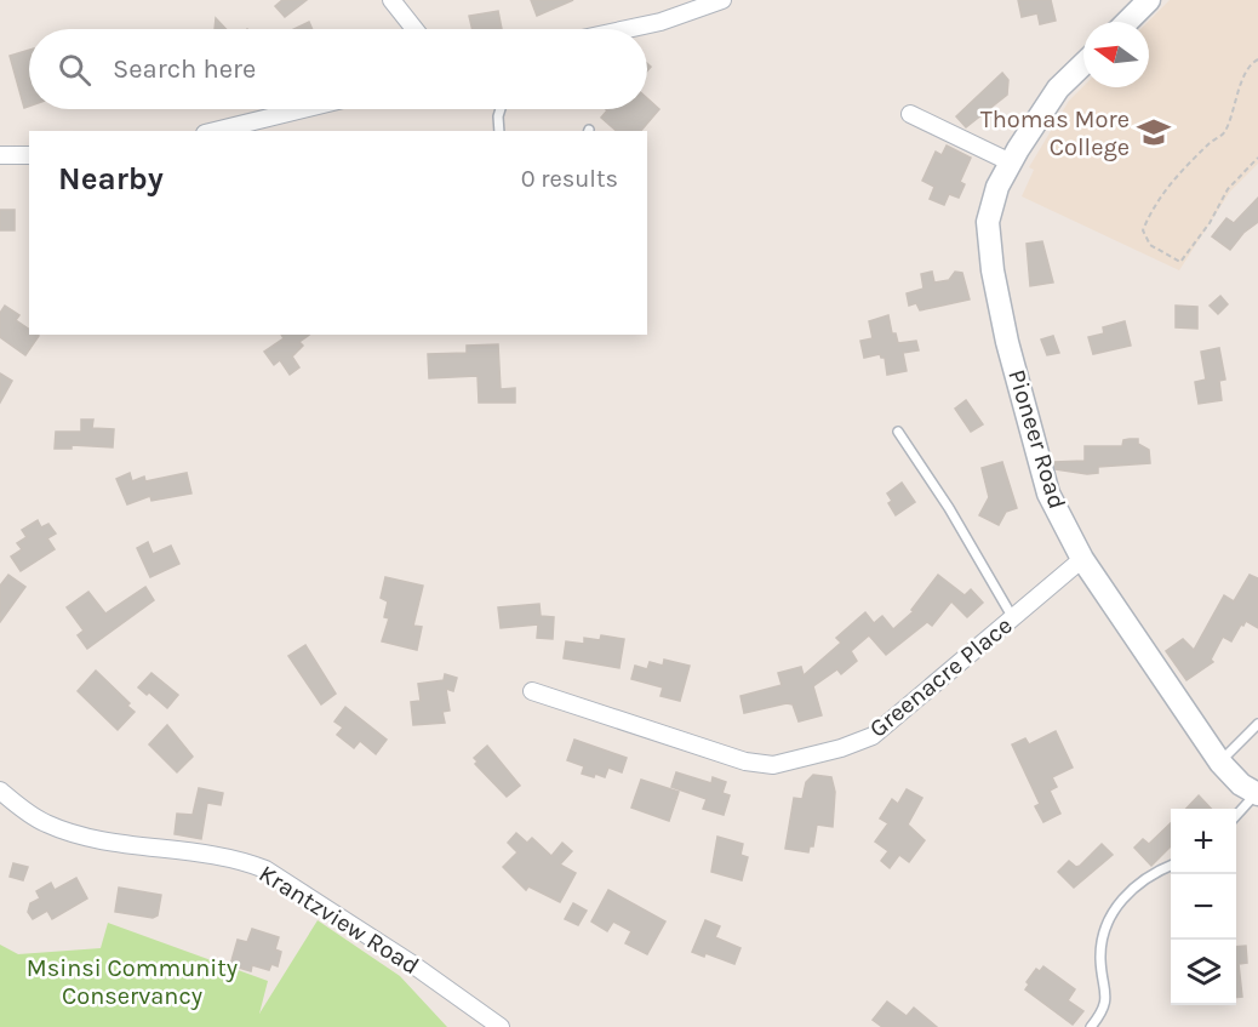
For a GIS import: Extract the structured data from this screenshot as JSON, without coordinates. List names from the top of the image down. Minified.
{"streets":{"main road":["Pioneer Road"],"street":["Greenacre Place","Krantzview Road"]},"crossings":[["Pioneer Road","Greenacre Place"]],"parks":["Msinsi Community Conservancy"],"places":{"school or university":["Thomas More College"]},"north":"left","page":{"search":"Search here","heading":["Nearby","0 results"],"map_buttons":["+","−"]}}
